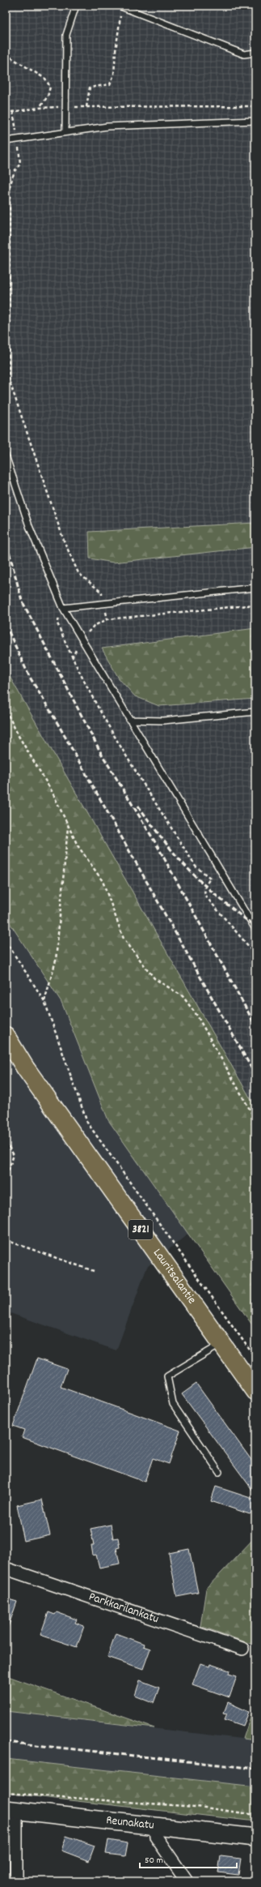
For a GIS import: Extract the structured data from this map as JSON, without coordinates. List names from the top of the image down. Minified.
{"streets":{"main road":["3821","Lauritsalantie","Reunakatu"],"street":["Parkkarilankatu"]},"scale_bar":"50 m"}
